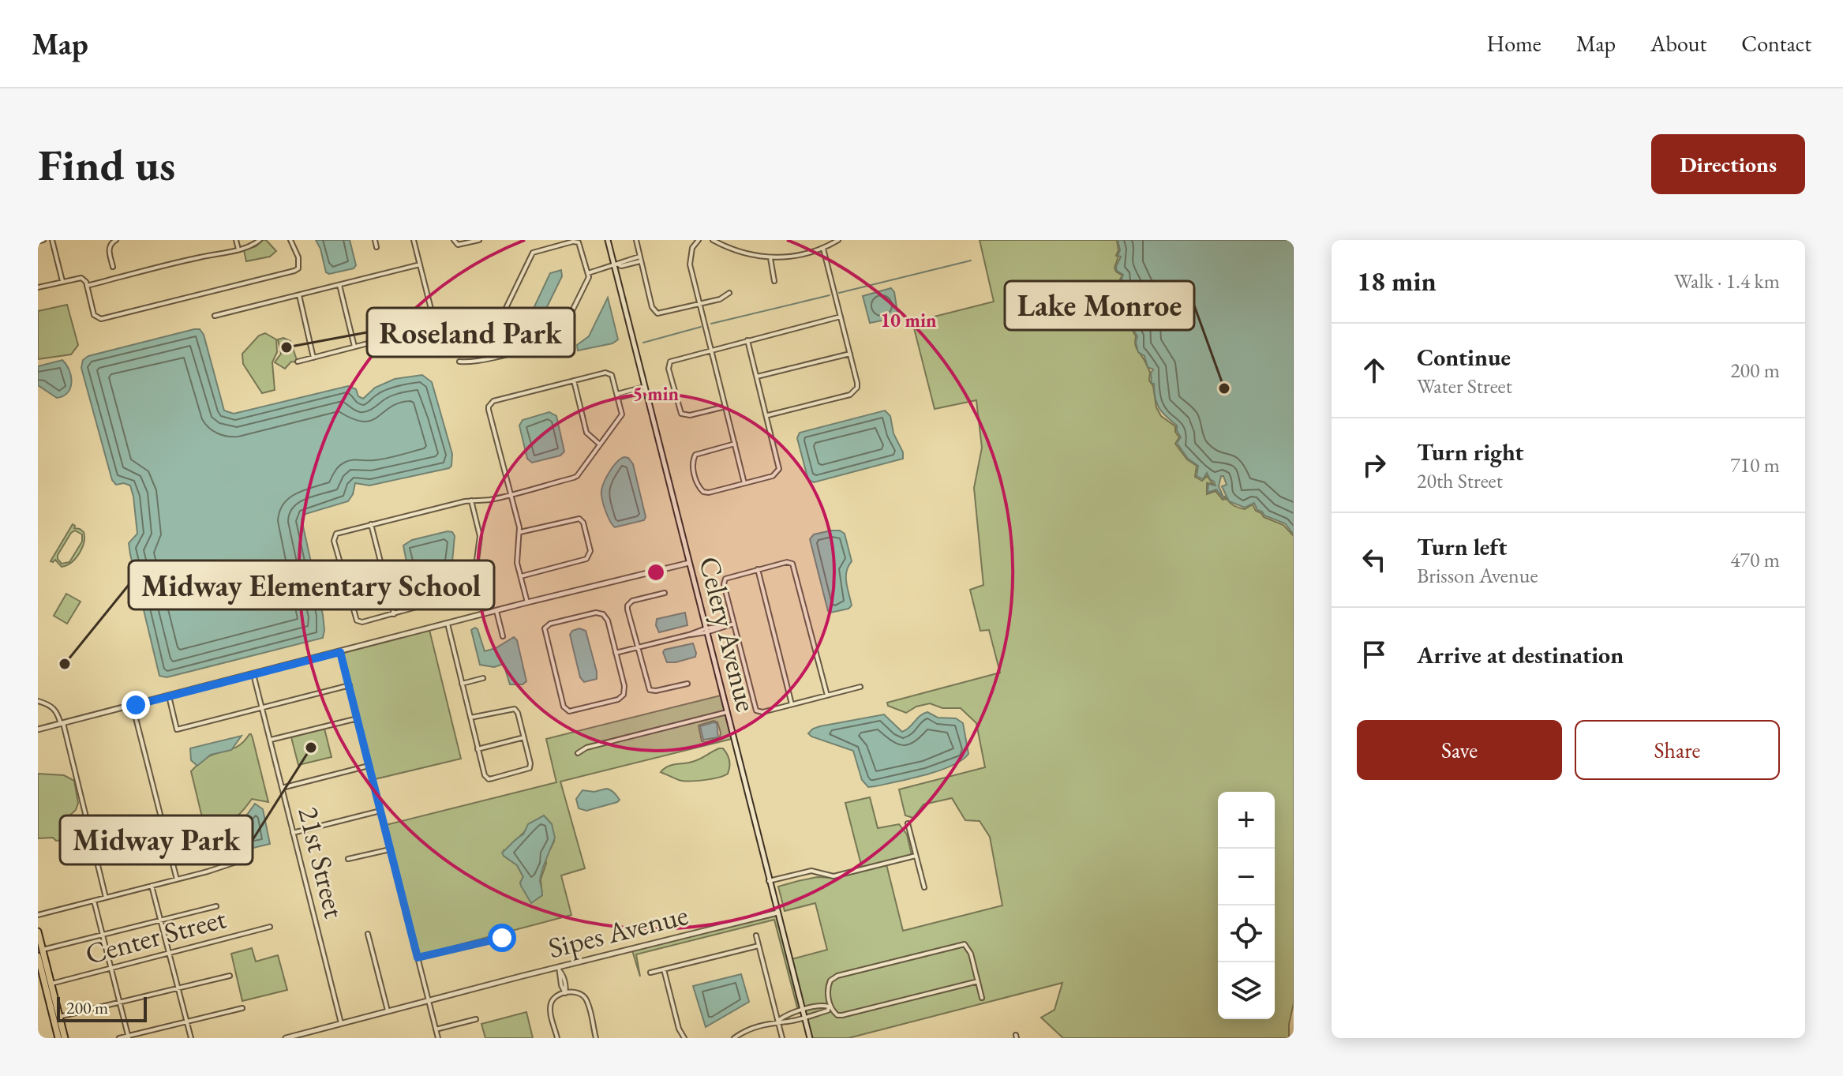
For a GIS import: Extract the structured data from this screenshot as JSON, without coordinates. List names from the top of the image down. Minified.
{"streets":{"street":["Celery Avenue","21st Street","Sipes Avenue","Center Street"]},"crossings":[["Celery Avenue","Sipes Avenue"],["21st Street","Sipes Avenue"]],"places":["Roseland Park","Lake Monroe","Midway Elementary School","Midway Park"],"scale_bar":"200 m","page":{"header":"Map","nav":["Home","Map","About","Contact"],"buttons":["Directions",["Save","Share"]],"title":"Find us","heading":["18 min","Walk · 1.4 km"],"list":[["Continue","Water Street","200 m"],["Turn right","20th Street","710 m"],["Turn left","Brisson Avenue","470 m"],"Arrive at destination"],"map_buttons":["+","−"],"scale":"200 m"},"rings":["10 min","5 min"]}
